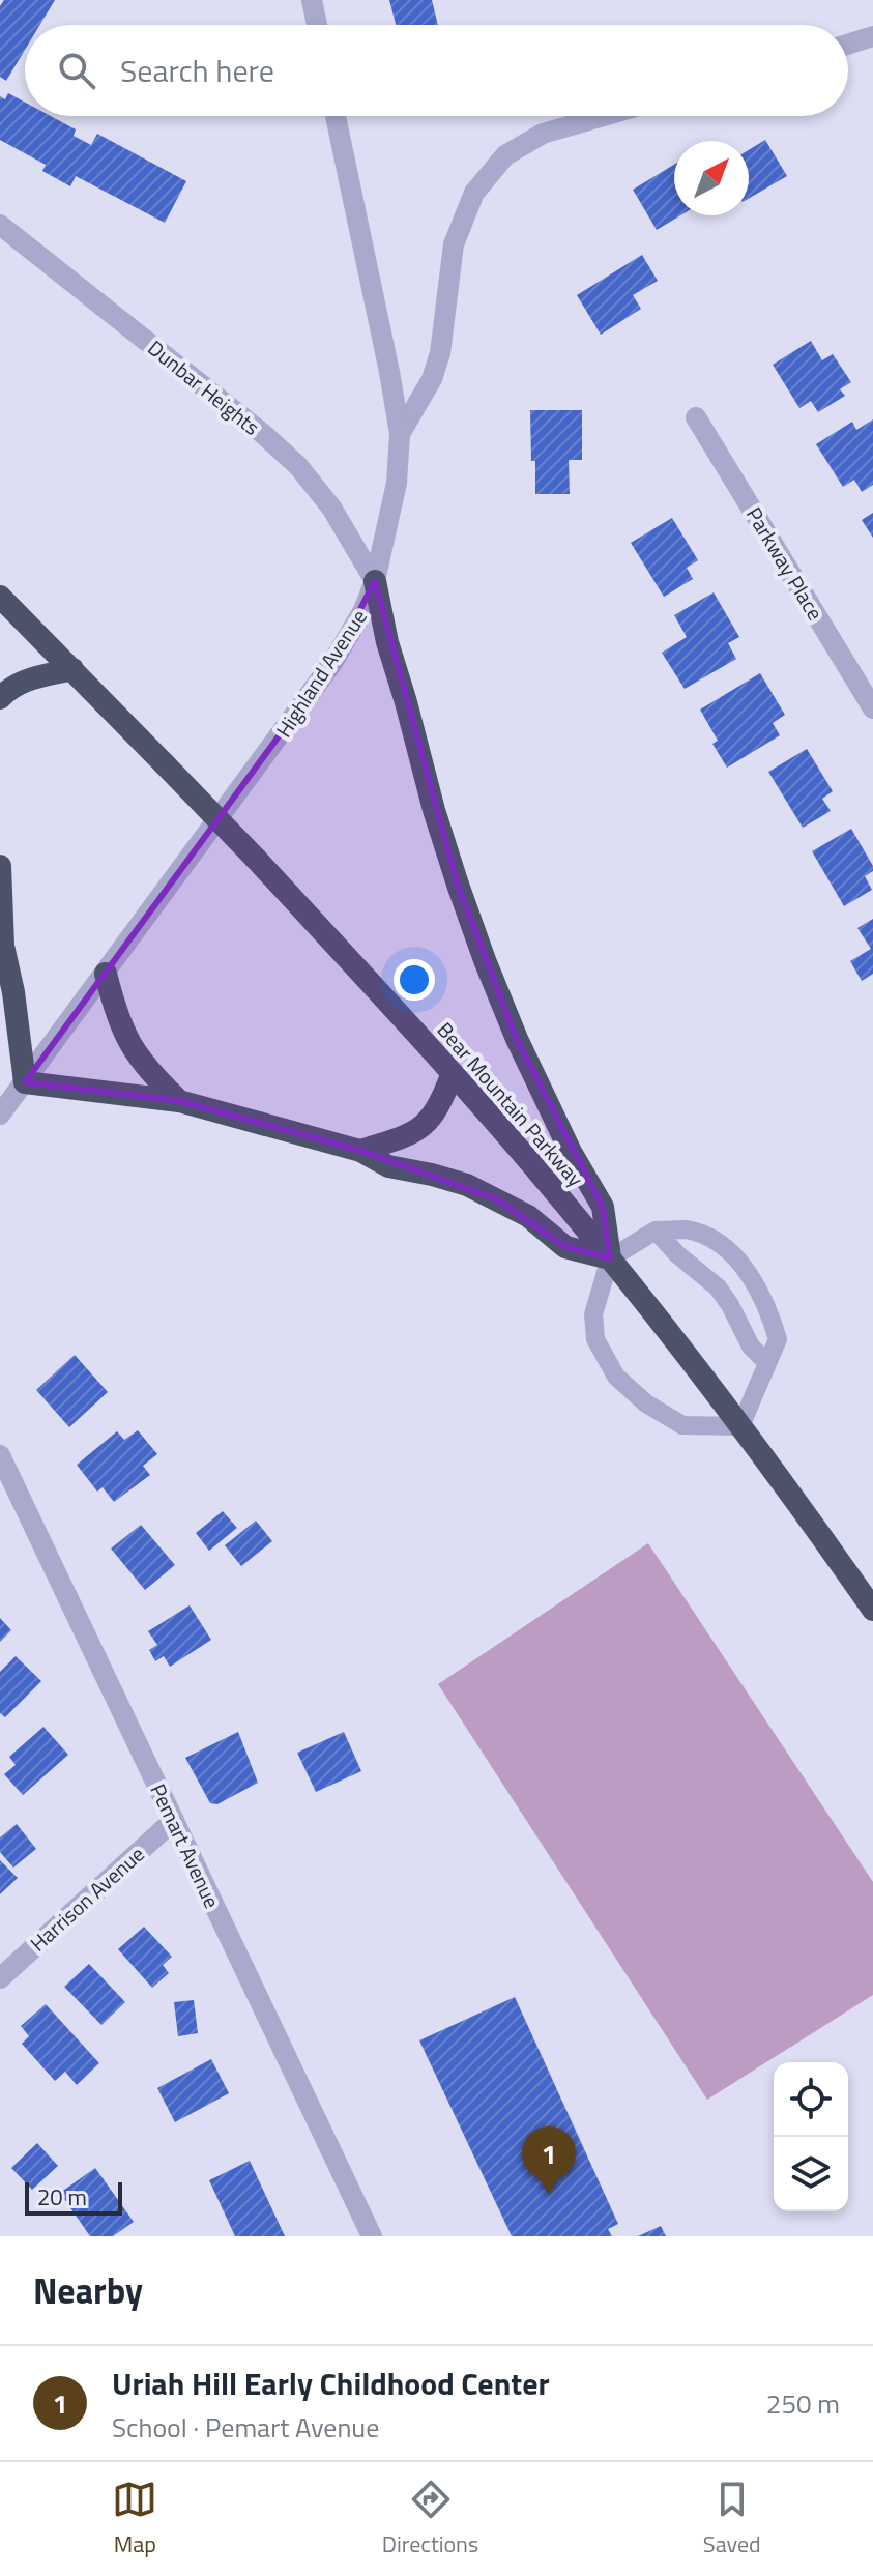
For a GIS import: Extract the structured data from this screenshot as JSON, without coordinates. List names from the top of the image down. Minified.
{"streets":{"highway":["Bear Mountain Parkway"],"street":["Dunbar Heights","Parkway Place","Highland Avenue","Pemart Avenue","Harrison Avenue"]},"crossings":[["Dunbar Heights","Highland Avenue"],["Pemart Avenue","Harrison Avenue"]],"scale_bar":"20 m","north":"top right","page":{"search":"Search here","pins":"1","scale":"20 m","heading":"Nearby","list":[{"mark":"1","name":"Uriah Hill Early Childhood Center","note":"School · Pemart Avenue","value":"250 m"}],"nav":["Map","Directions","Saved"]}}
